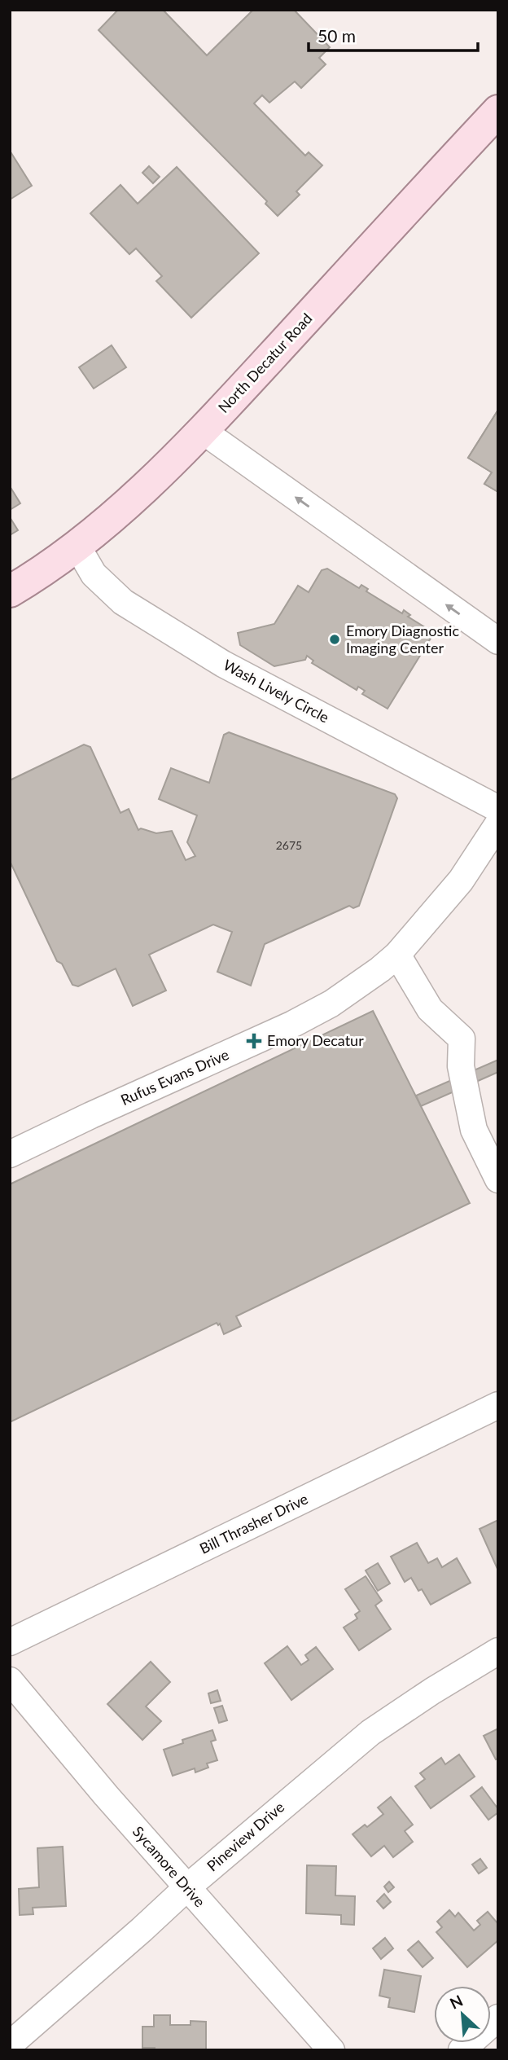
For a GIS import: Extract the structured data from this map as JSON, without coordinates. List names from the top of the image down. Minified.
{"streets":{"main road":["North Decatur Road"],"street":["Wash Lively Circle","Rufus Evans Drive","Bill Thrasher Drive","Pineview Drive","Sycamore Drive"]},"crossings":[["North Decatur Road","Wash Lively Circle"],["Pineview Drive","Sycamore Drive"]],"places":{"other":["Emory Diagnostic Imaging Center"],"health":["Emory Decatur"]},"house_numbers":["2675"],"scale_bar":"50 m","north":"top left"}
